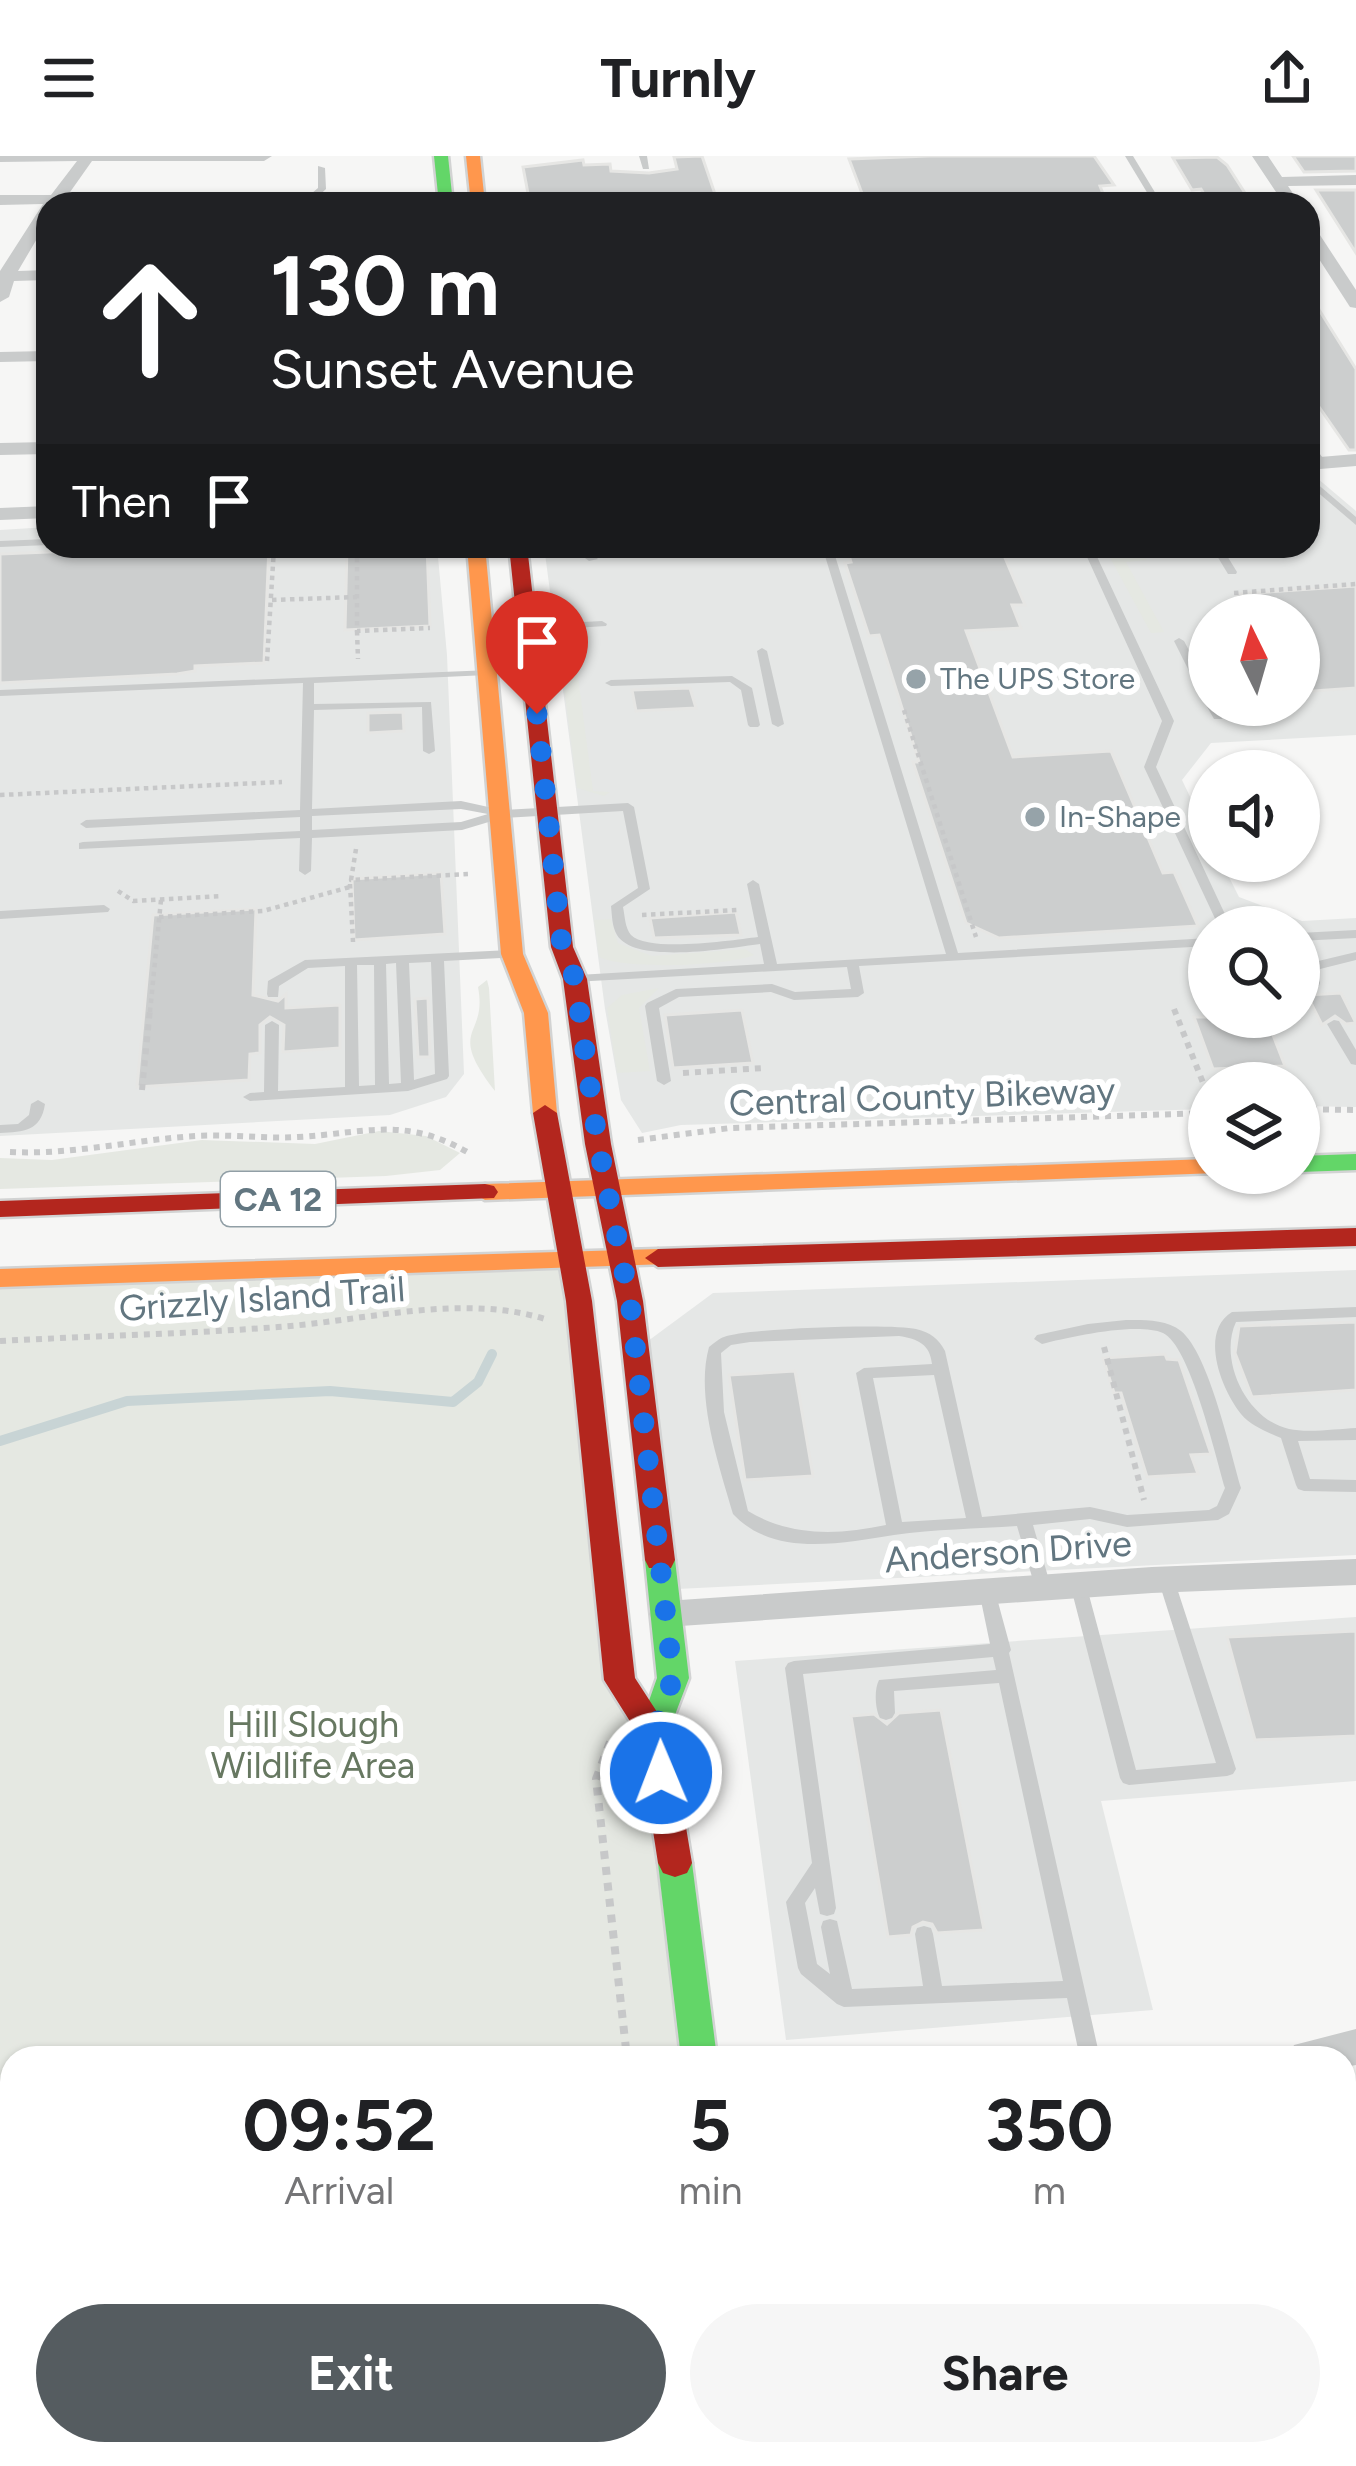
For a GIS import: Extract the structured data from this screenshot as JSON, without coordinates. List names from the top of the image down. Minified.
{"streets":{"main road":["CA 12"],"street":["Anderson Drive"],"path":["Central County Bikeway","Grizzly Island Trail"]},"parks":["Hill Slough Wildlife Area"],"places":["The UPS Store","In-Shape"],"north":"top","page":{"header":"Turnly","turn":["130 m","Sunset Avenue"],"then":"Then","eta":["09:52","Arrival","5","min","350","m"],"buttons":["Exit","Share"]}}
